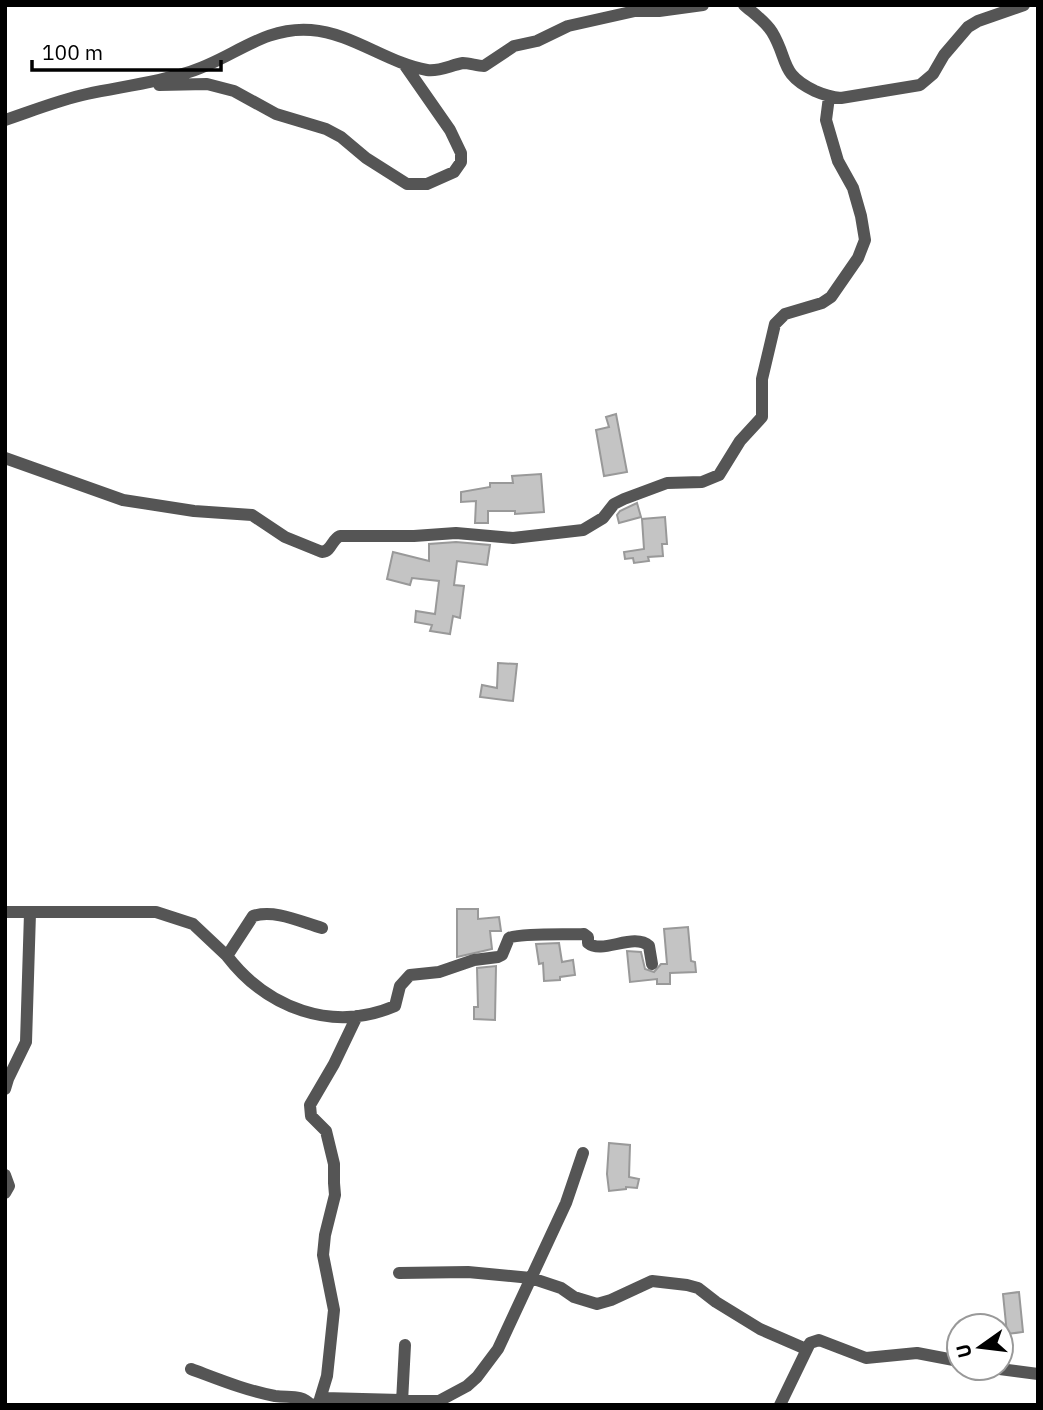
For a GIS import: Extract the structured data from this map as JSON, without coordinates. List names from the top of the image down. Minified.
{"scale_bar":"100 m","north":"left"}
